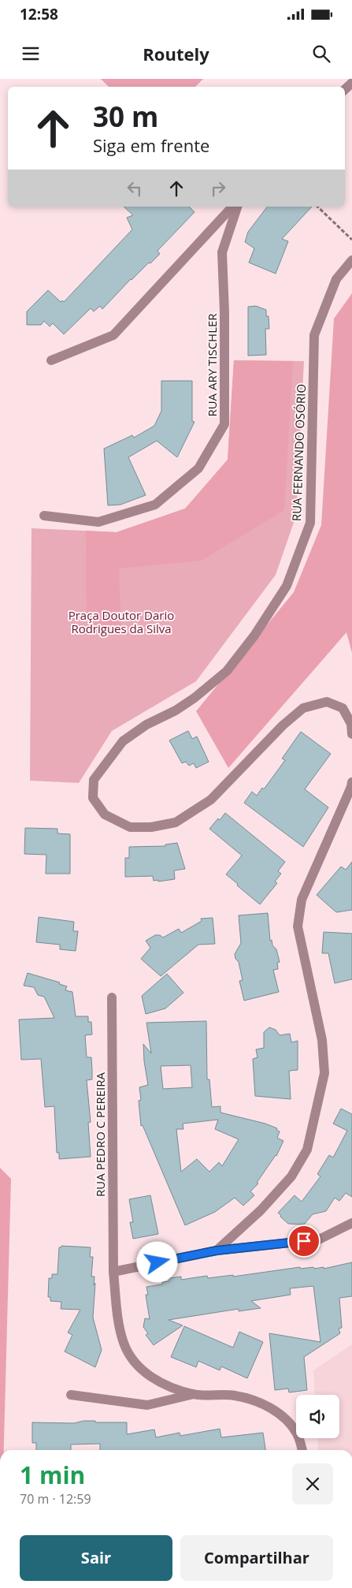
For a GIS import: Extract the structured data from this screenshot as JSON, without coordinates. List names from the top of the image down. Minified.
{"streets":{"street":["RUA ARY TISCHLER","RUA FERNANDO OSÓRIO","RUA PEDRO C PEREIRA"]},"parks":["Praça Doutor Dario Rodrigues da Silva"],"page":{"status":"12:58","header":"Routely","turn":["30 m","Siga em frente"],"heading":["1 min","70 m · 12:59"],"buttons":["Sair","Compartilhar"]}}
